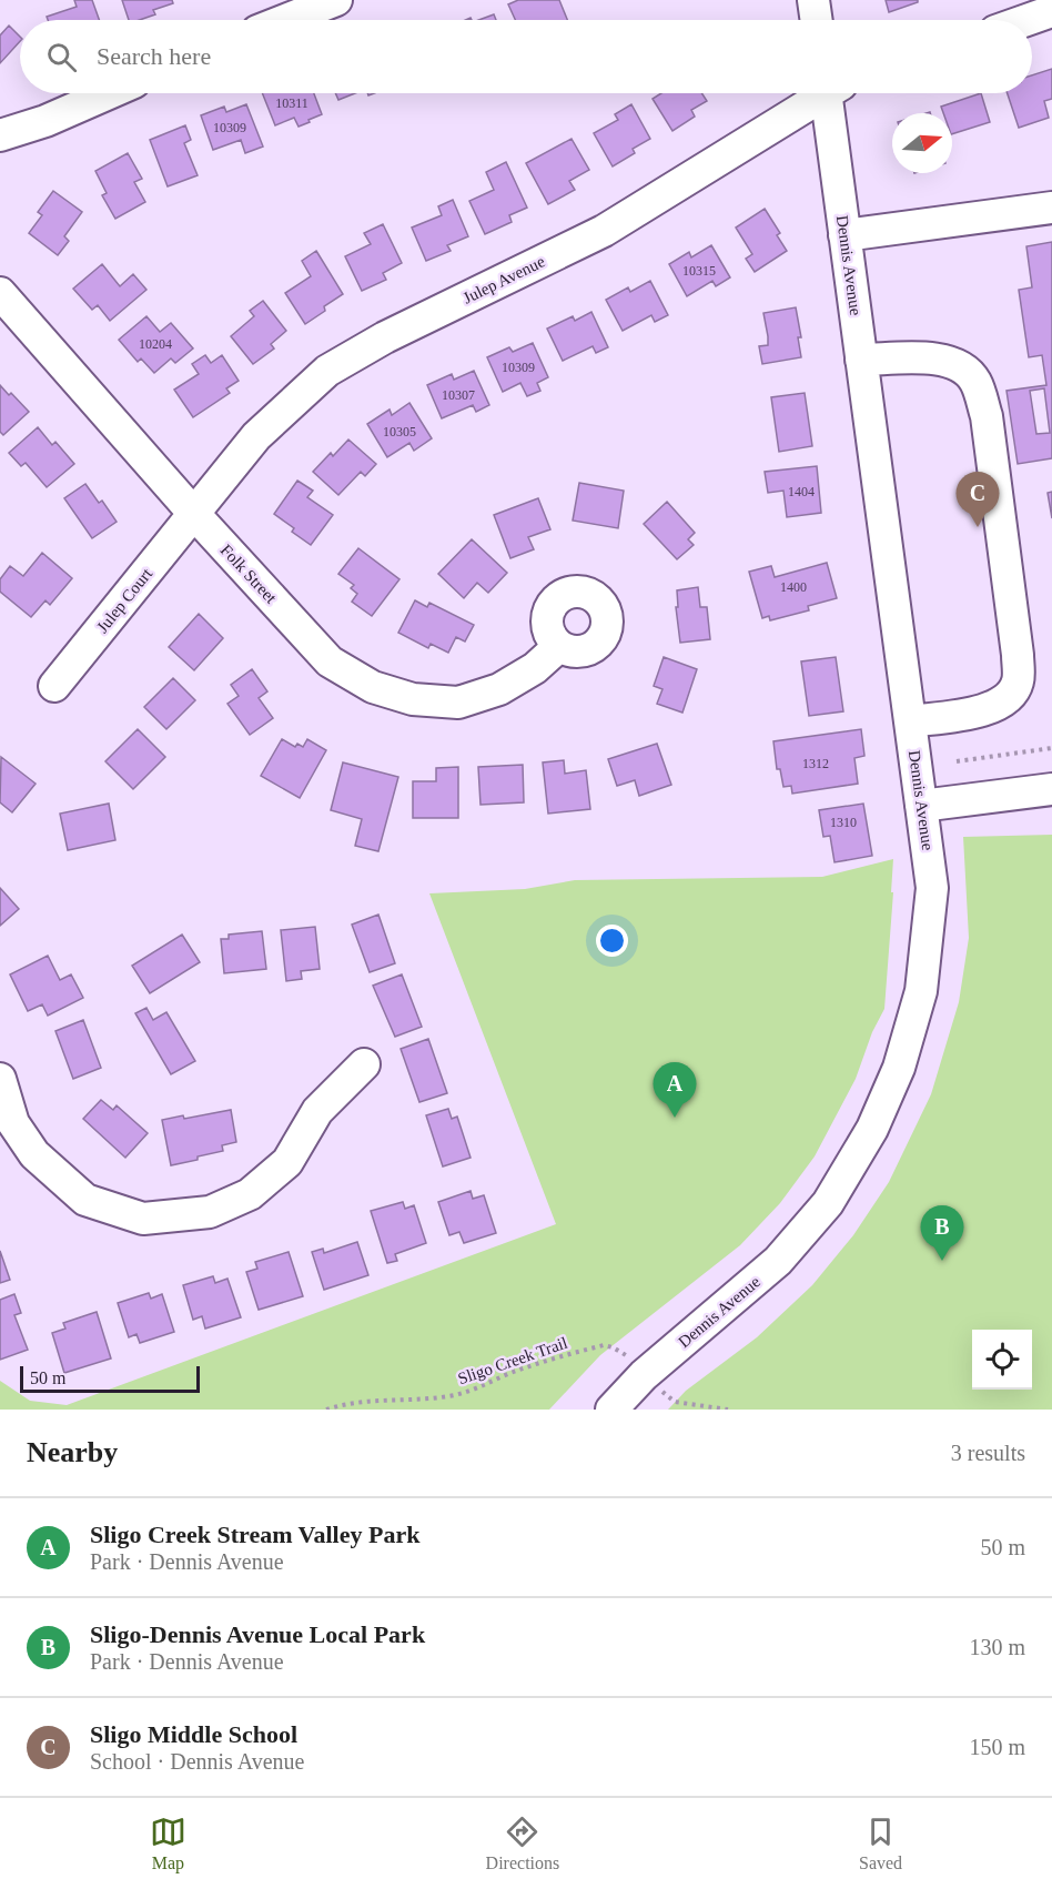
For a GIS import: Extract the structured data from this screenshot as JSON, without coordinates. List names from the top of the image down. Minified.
{"streets":{"street":["Dennis Avenue","Julep Avenue","Folk Street","Julep Court"],"path":["Sligo Creek Trail"]},"crossings":[["Julep Avenue","Folk Street"],["Julep Avenue","Julep Court"],["Folk Street","Julep Court"]],"house_numbers":["10311","10309","10315","10204","10309","10307","10305","1404","1400","1312","1310"],"scale_bar":"50 m","north":"right","page":{"search":"Search here","pins":["C","A","B"],"scale":"50 m","heading":["Nearby","3 results"],"list":[{"mark":"A","name":"Sligo Creek Stream Valley Park","note":"Park · Dennis Avenue","value":"50 m"},{"mark":"B","name":"Sligo-Dennis Avenue Local Park","note":"Park · Dennis Avenue","value":"130 m"},{"mark":"C","name":"Sligo Middle School","note":"School · Dennis Avenue","value":"150 m"}],"nav":["Map","Directions","Saved"]}}
